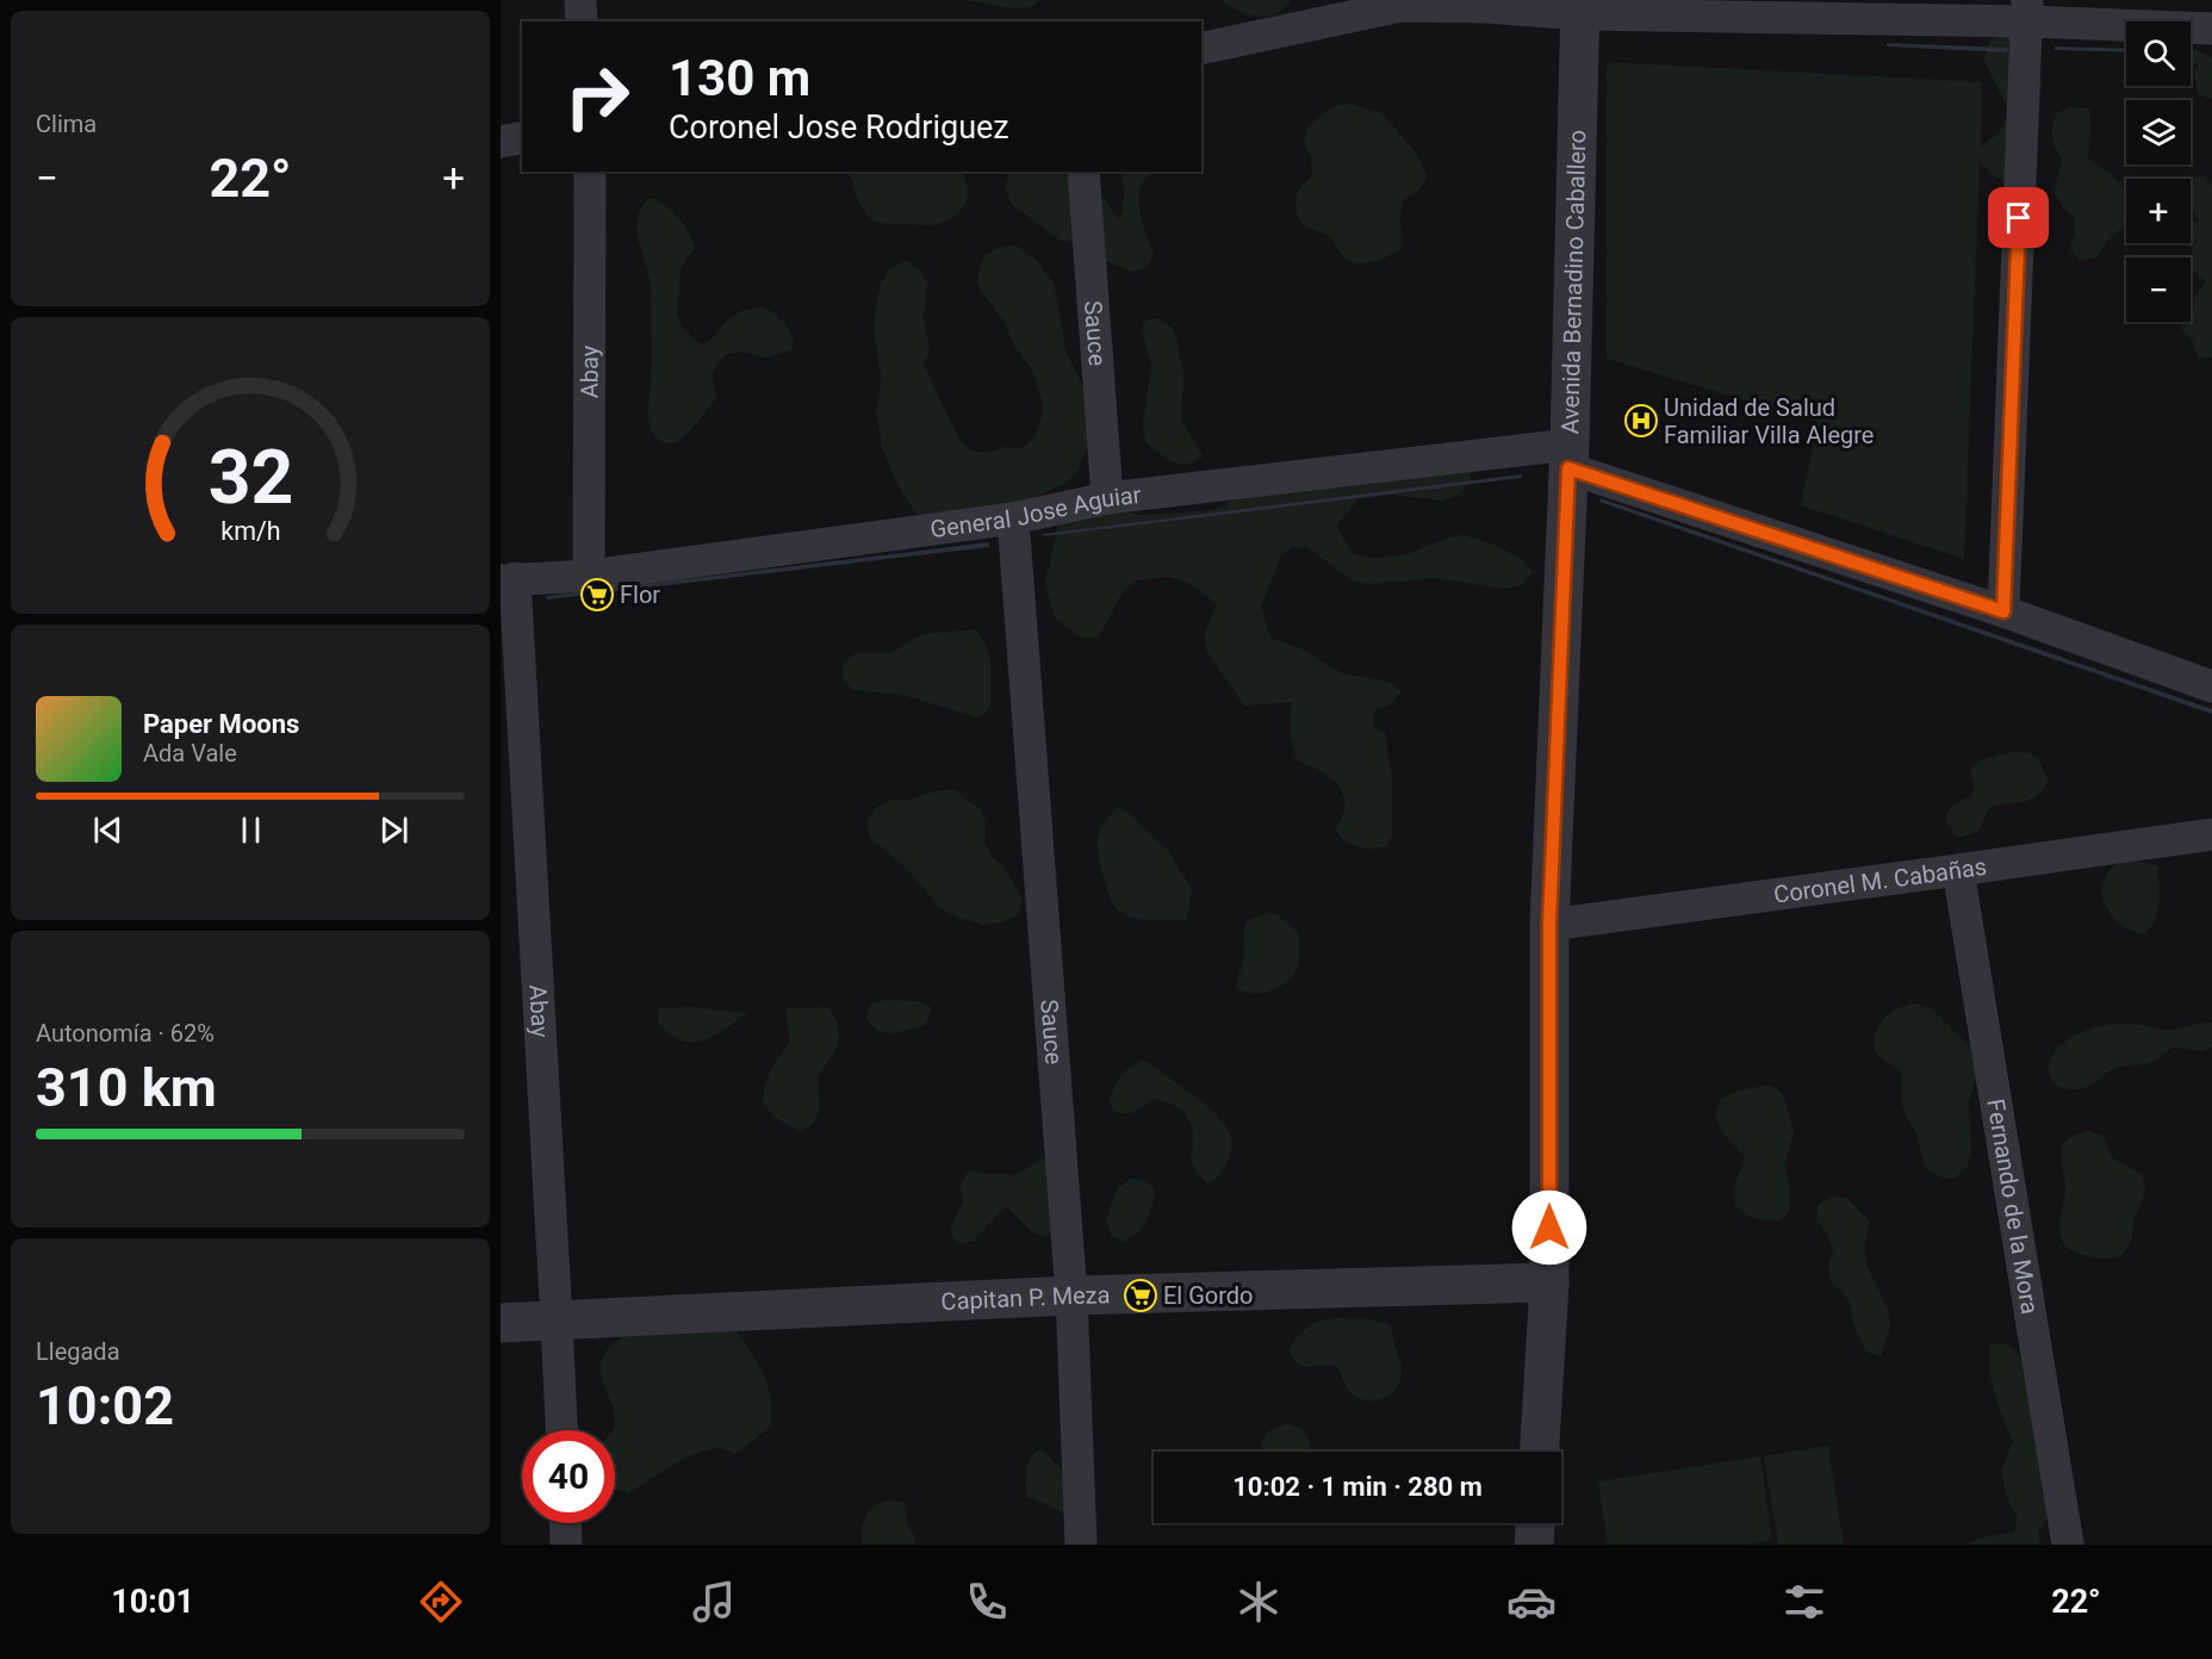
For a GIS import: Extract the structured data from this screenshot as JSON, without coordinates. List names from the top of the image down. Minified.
{"streets":{"street":["Avenida Bernadino Caballero","Sauce","Abay","General Jose Aguiar","Coronel M. Cabañas","Fernando de la Mora","Capitan P. Meza"]},"crossings":[["Avenida Bernadino Caballero","General Jose Aguiar"],["Avenida Bernadino Caballero","Coronel M. Cabañas"],["Avenida Bernadino Caballero","Capitan P. Meza"],["Sauce","General Jose Aguiar"],["Sauce","Capitan P. Meza"],["Abay","General Jose Aguiar"],["Abay","Capitan P. Meza"],["Coronel M. Cabañas","Fernando de la Mora"]],"places":{"hospital":["Unidad de Salud Familiar Villa Alegre"],"supermarket":["Flor","El Gordo"]},"page":{"tile":["Clima",["Autonomía · 62%","310 km"],["Llegada","10:02"]],"map_buttons":["+","−"],"turn":["130 m","Coronel Jose Rodriguez"],"heat":["−","22°","+"],"song":["Paper Moons","Ada Vale"],"limit":"40","trip":"10:02 · 1 min · 280 m","tabs":["10:01","22°"],"gauge":["32","km/h"]}}
